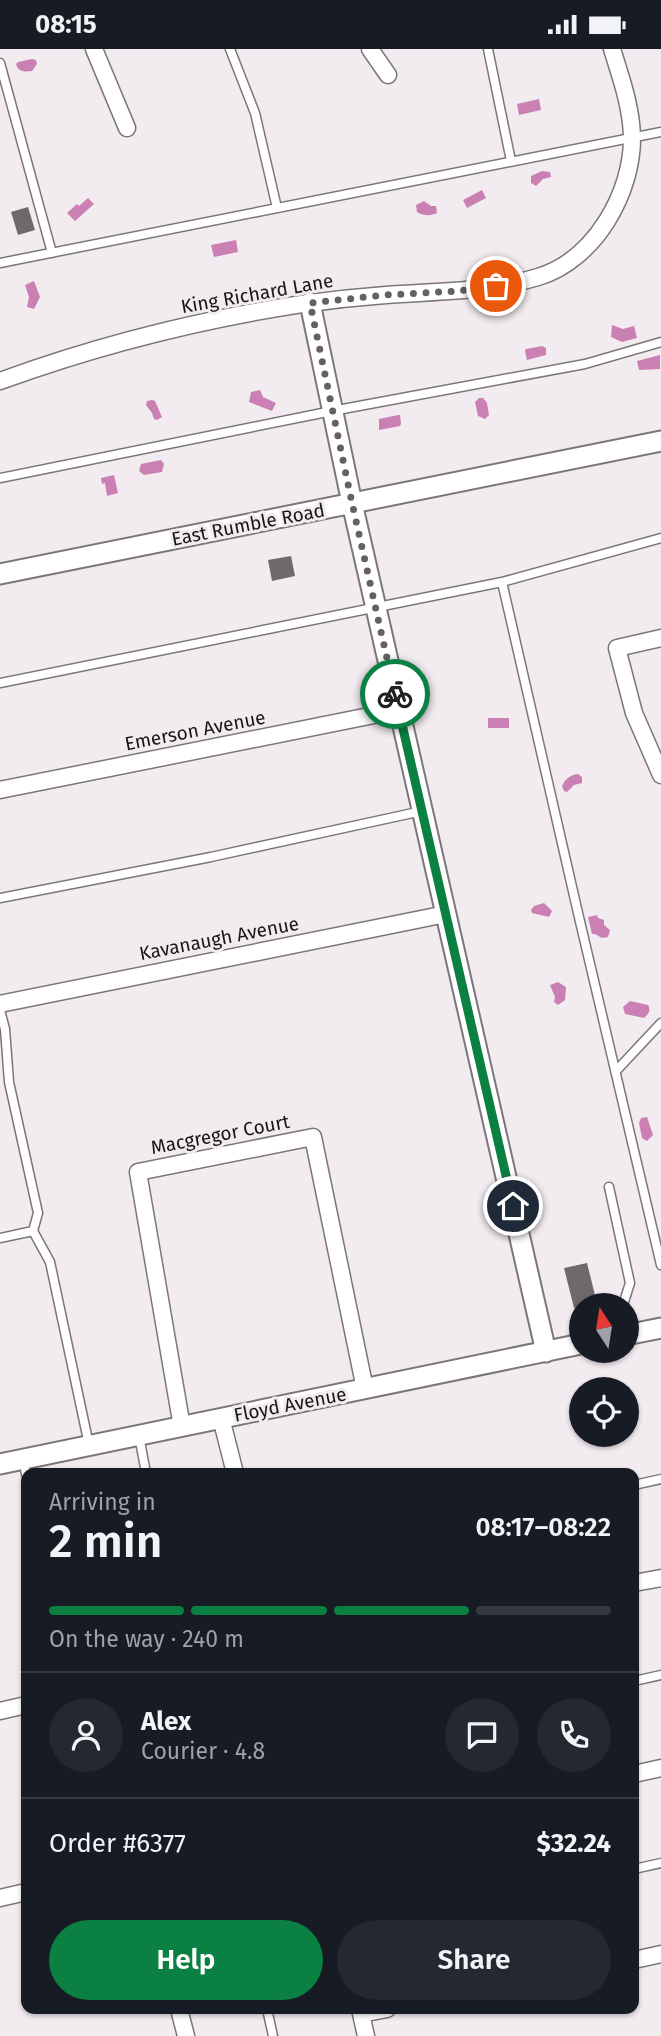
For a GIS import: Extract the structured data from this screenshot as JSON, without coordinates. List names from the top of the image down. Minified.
{"streets":{"street":["King Richard Lane","East Rumble Road","Emerson Avenue","Kavanaugh Avenue","Macgregor Court","Floyd Avenue"]},"crossings":[["Macgregor Court","Floyd Avenue"]],"north":"top","page":{"status":"08:15","heading":["2 min","Arriving in","08:17–08:22"],"panel":["Alex","Courier · 4.8","Order #6377","$32.24"],"bar":"On the way · 240 m","buttons":["Help","Share"]}}
